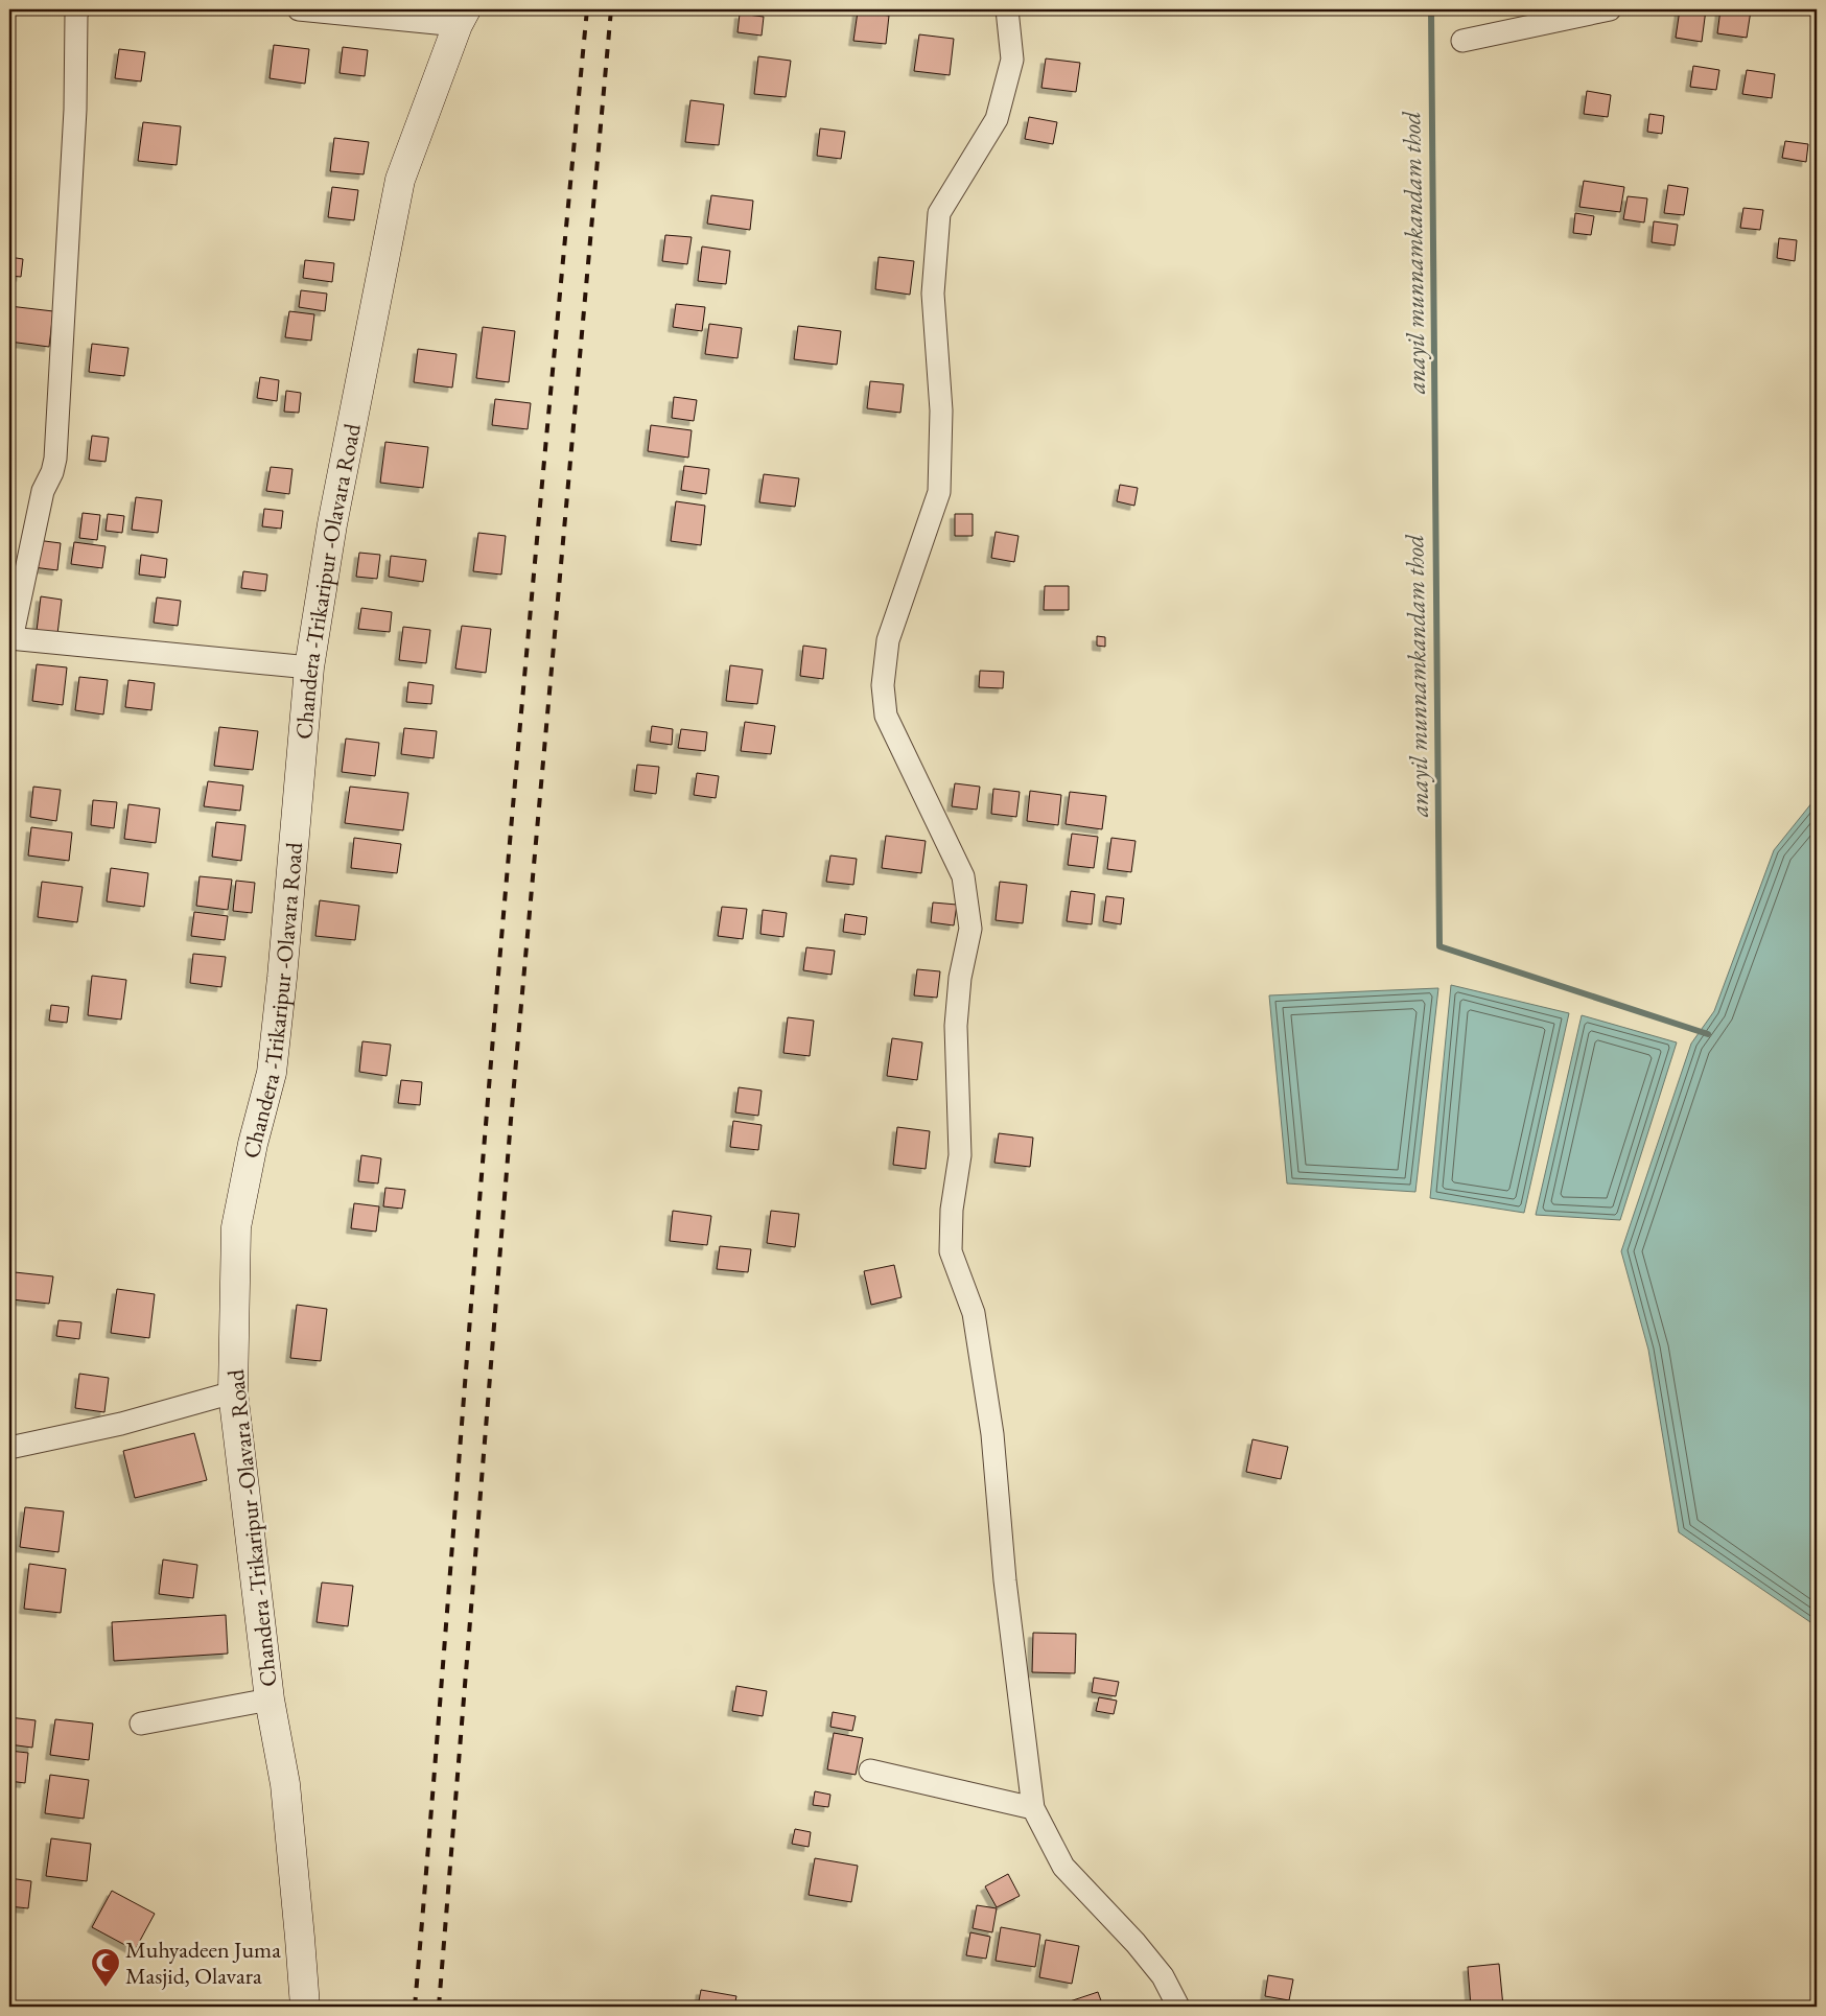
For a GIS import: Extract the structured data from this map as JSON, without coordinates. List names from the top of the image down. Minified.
{"streets":{"main road":["Chandera -Trikaripur -Olavara Road"]},"water":["anayil munnamkandam thod"],"places":{"mosque":["Muhyadeen Juma Masjid, Olavara"]}}
